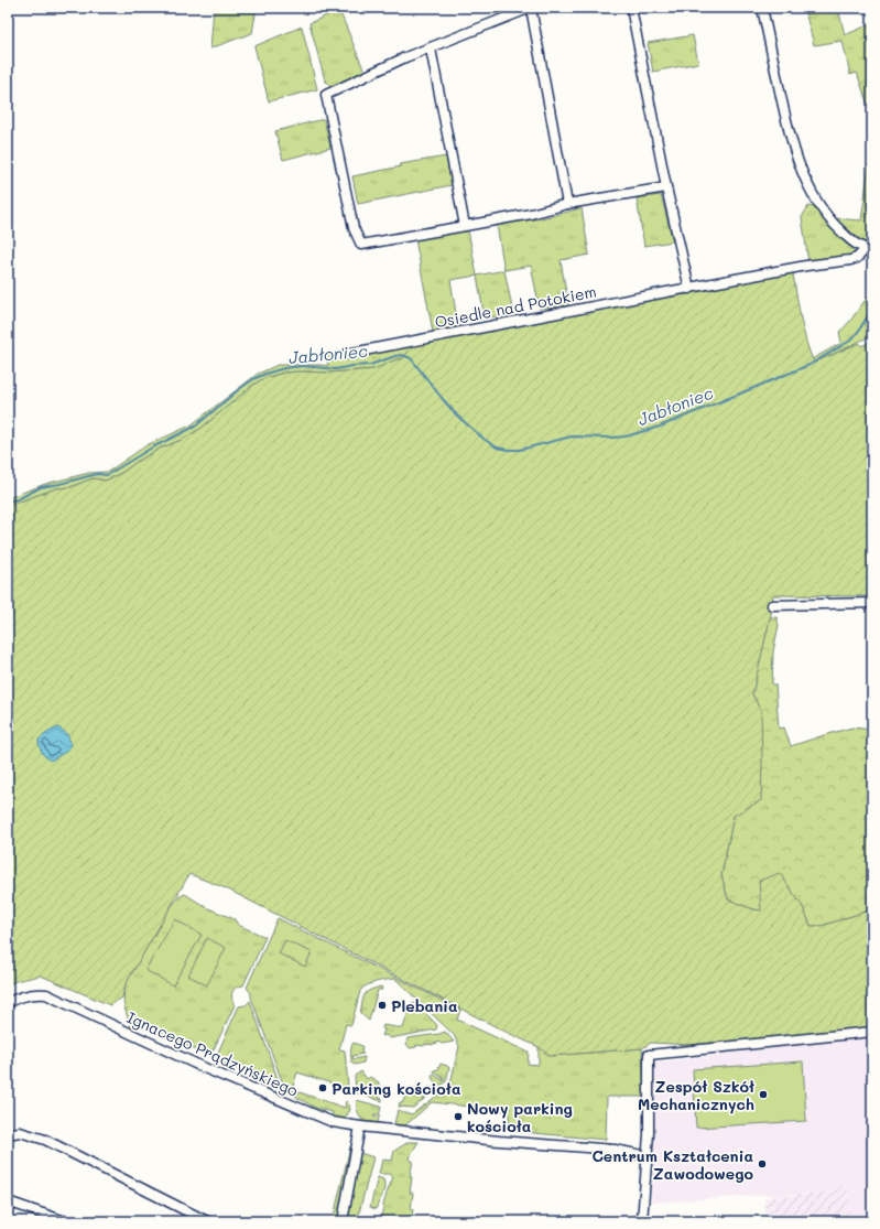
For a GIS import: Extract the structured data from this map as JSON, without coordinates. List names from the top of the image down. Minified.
{"streets":{"street":["Osiedle nad Potokiem","Ignacego Prądzyńskiego"]},"water":["Jabłoniec"],"places":["Plebania","Parking kościoła","Zespół Szkół Mechanicznych","Nowy parking kościoła","Centrum Kształcenia Zawodowego"]}
